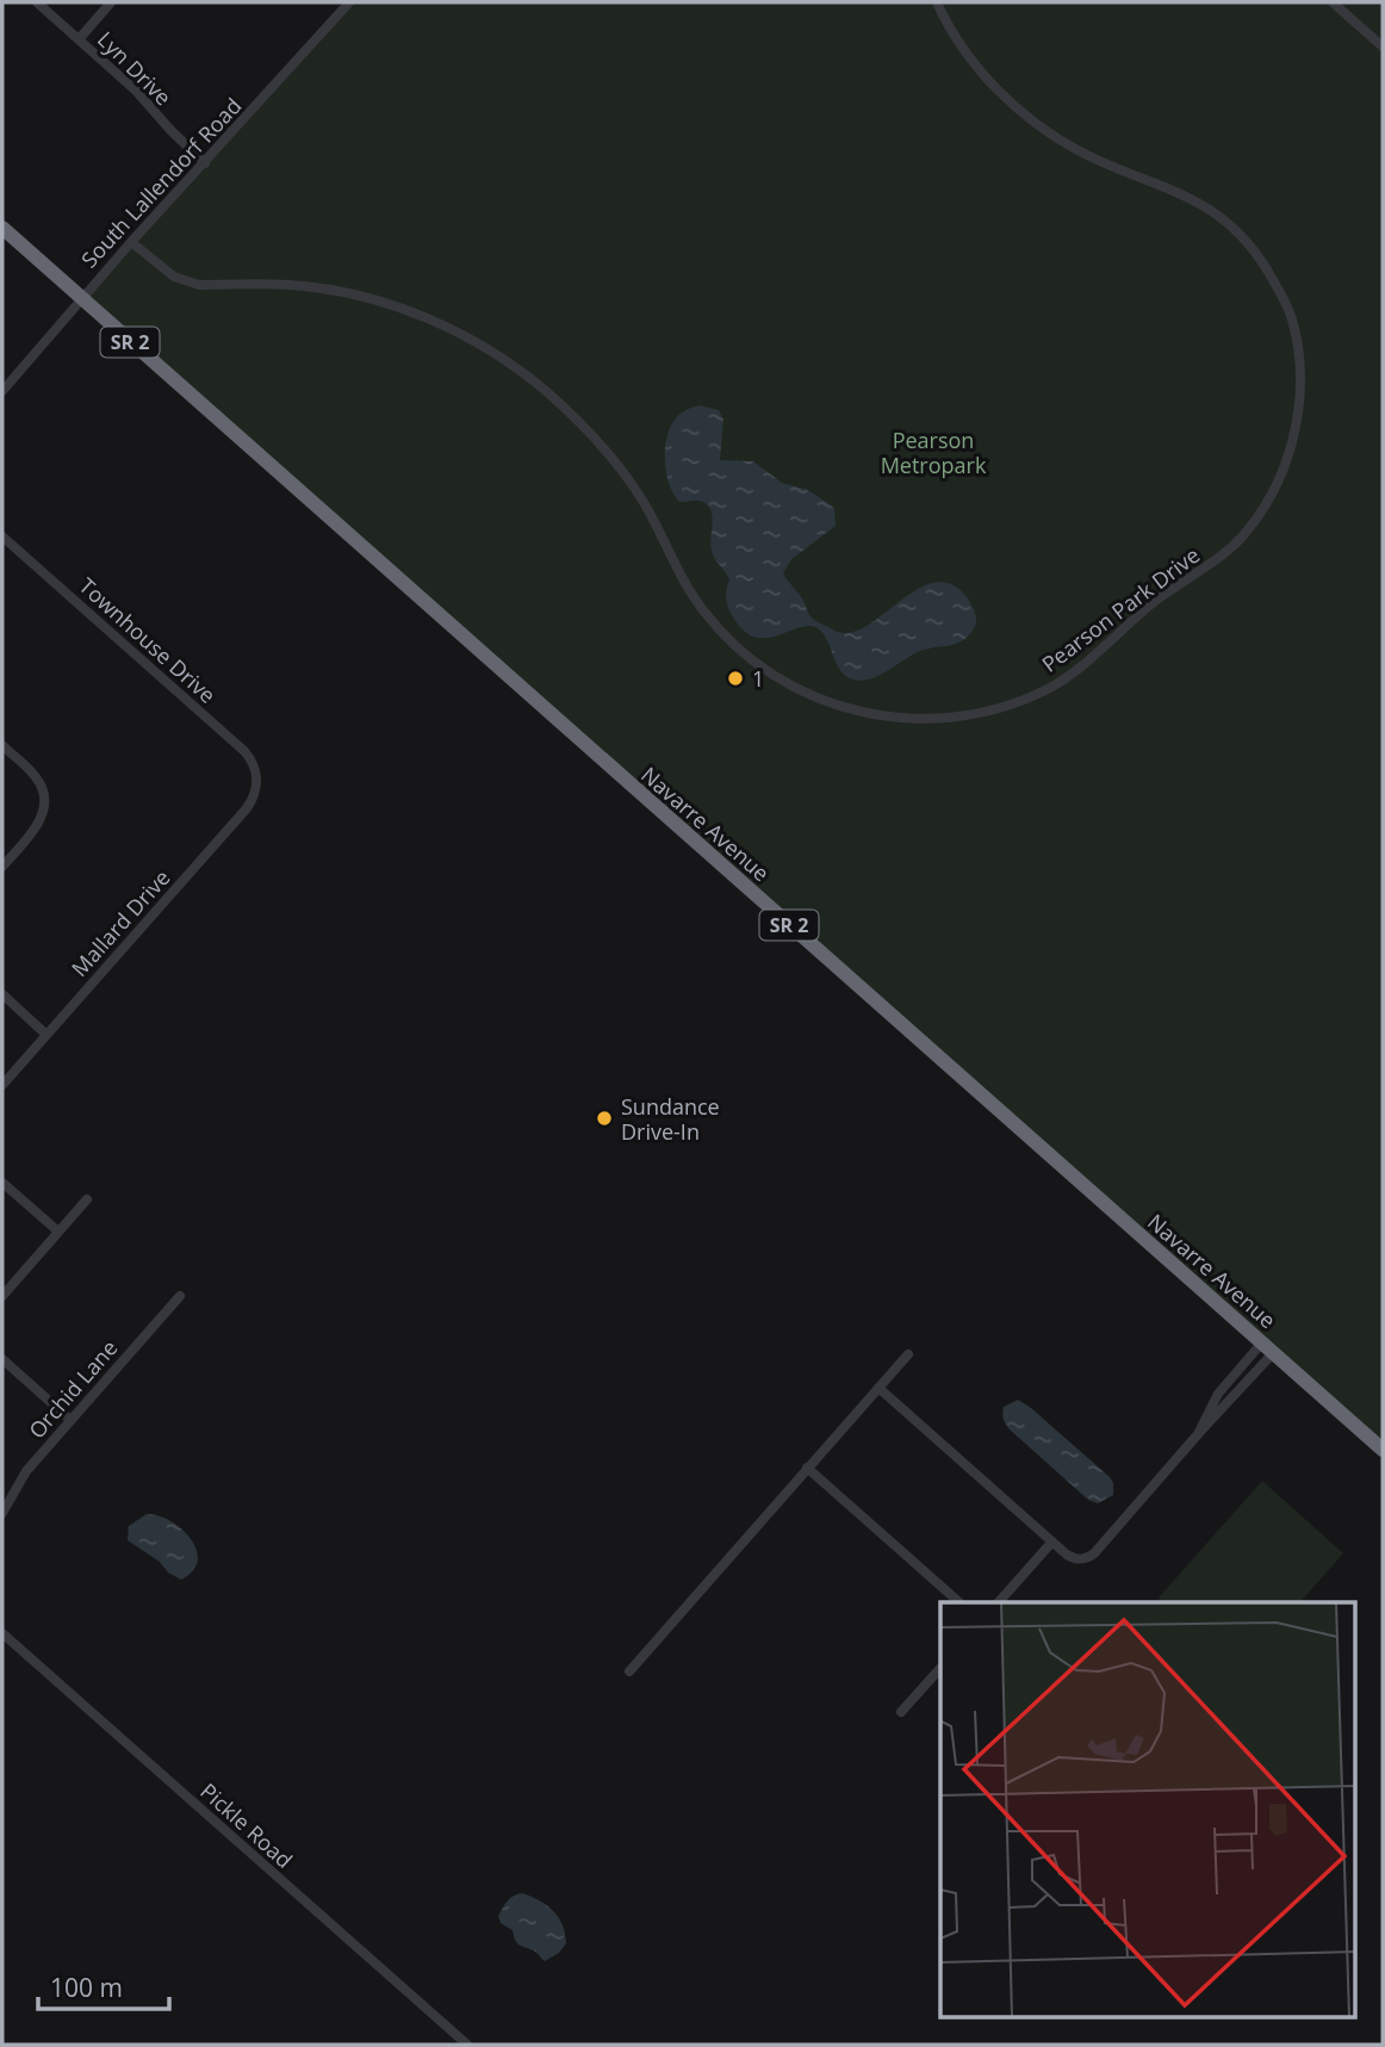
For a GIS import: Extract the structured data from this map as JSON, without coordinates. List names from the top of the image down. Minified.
{"streets":{"highway":["SR 2","Navarre Avenue"],"street":["Lyn Drive","South Lallendorf Road","Pearson Park Drive","Townhouse Drive","Mallard Drive","Orchid Lane","Pickle Road"]},"crossings":[["Lyn Drive","South Lallendorf Road"],["South Lallendorf Road","Pearson Park Drive"],["South Lallendorf Road","Navarre Avenue"],["Townhouse Drive","Mallard Drive"]],"parks":["Pearson Metropark"],"places":["1","Sundance Drive-In"],"scale_bar":"100 m"}
